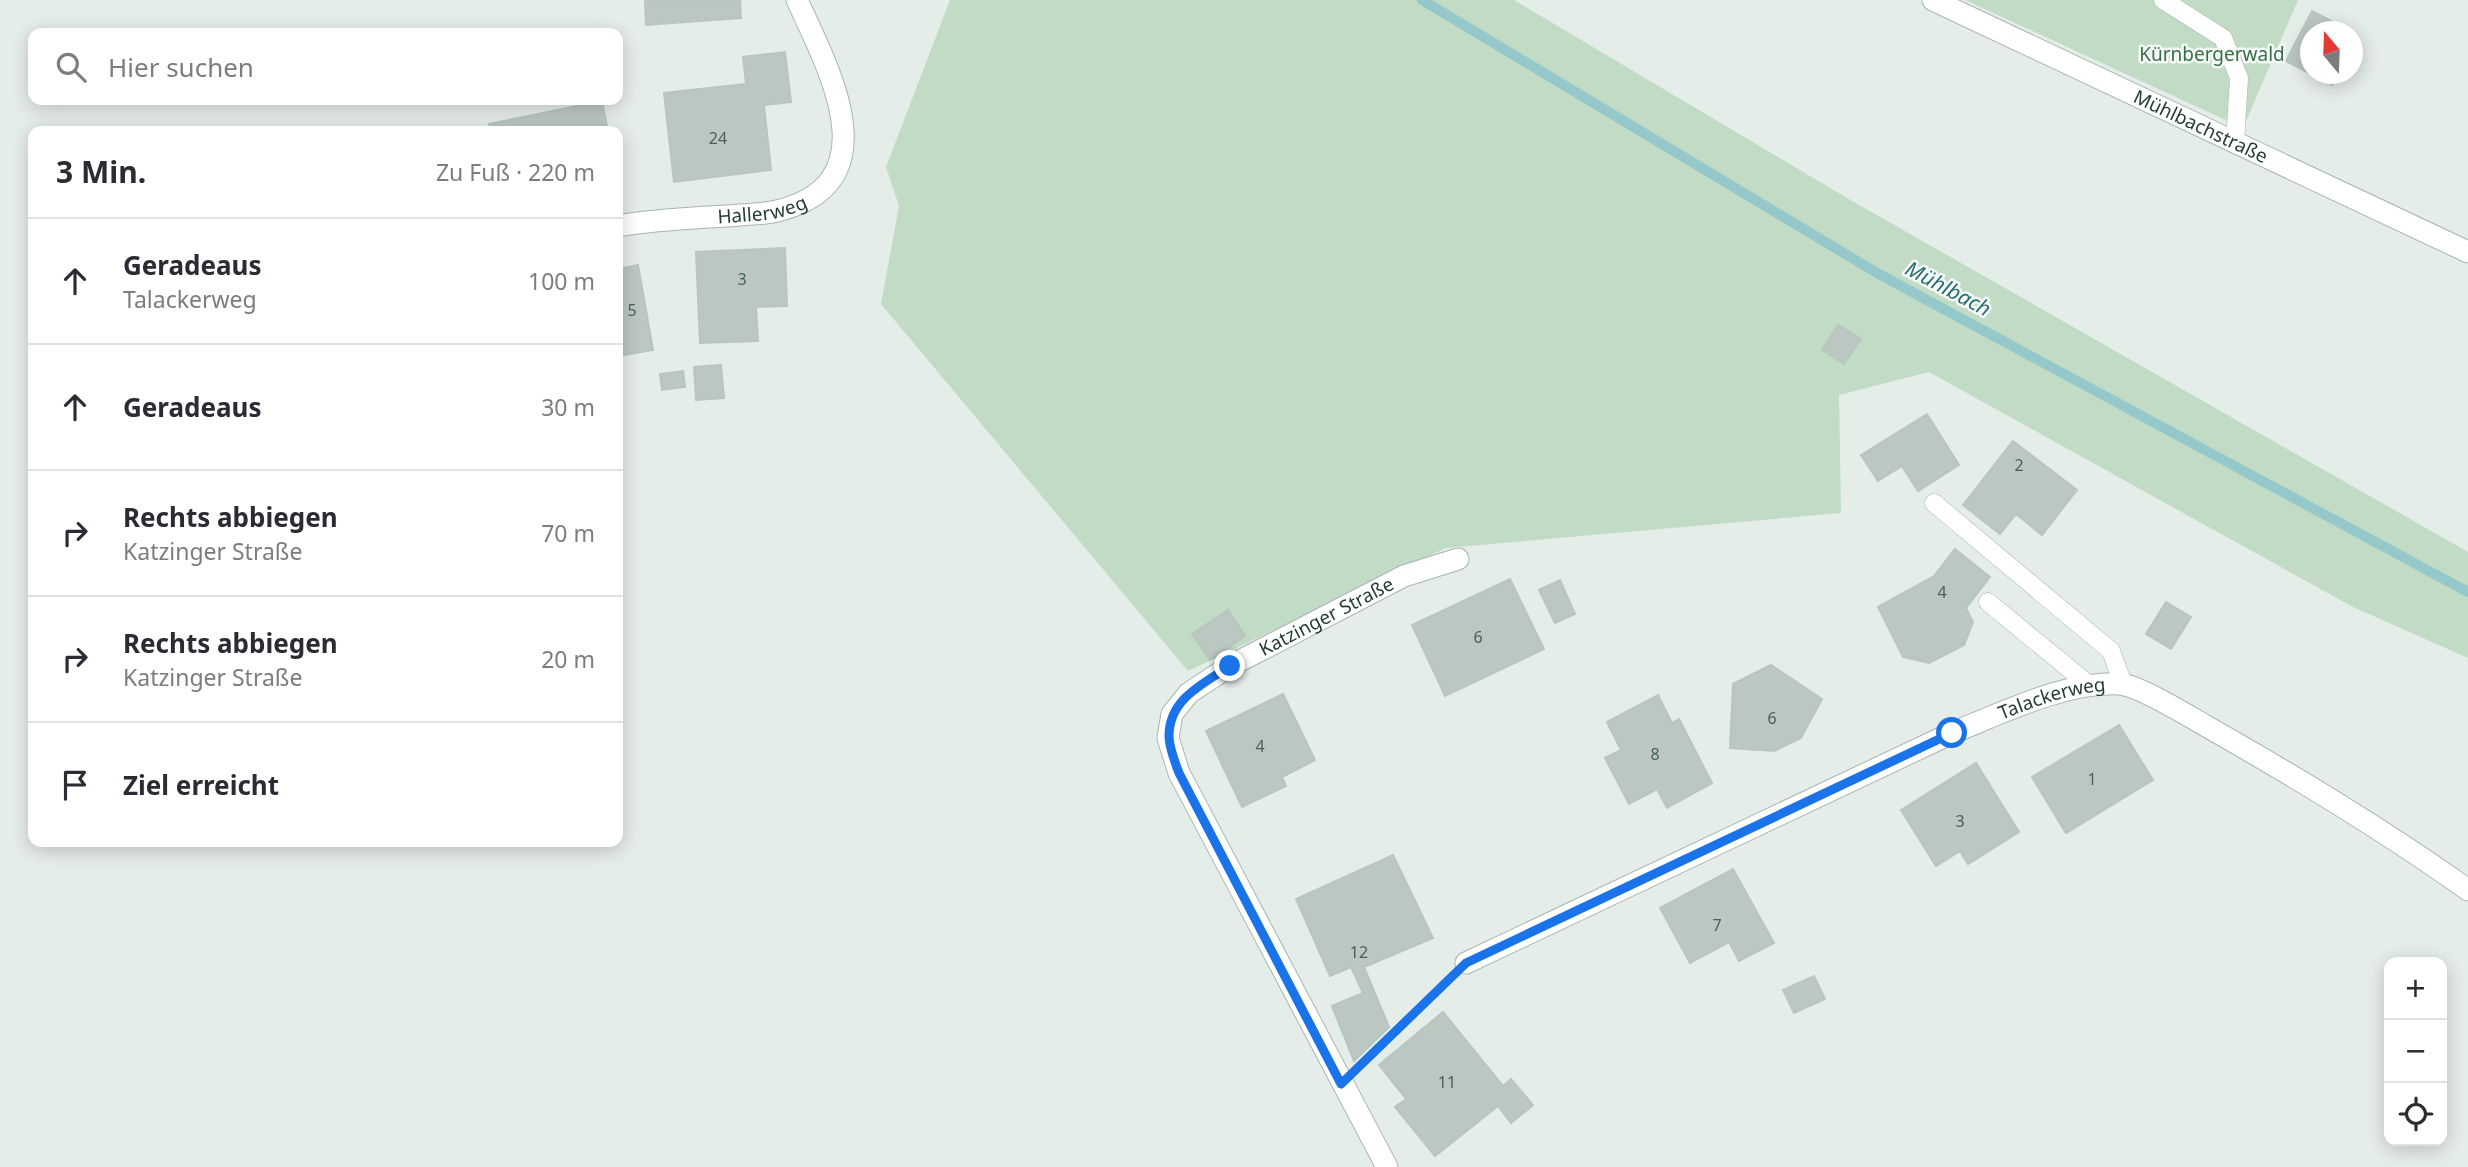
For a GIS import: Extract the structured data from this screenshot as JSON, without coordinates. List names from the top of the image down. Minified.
{"streets":{"street":["Mühlbachstraße","Hallerweg","Katzinger Straße","Talackerweg"]},"water":["Mühlbach"],"parks":["Kürnbergerwald"],"house_numbers":["24","3","5","2","4","6","6","4","8","1","3","7","12","11"],"north":"top","page":{"search":"Hier suchen","heading":["3 Min.","Zu Fuß · 220 m"],"list":[["Geradeaus","Talackerweg","100 m"],["Geradeaus","30 m"],["Rechts abbiegen","Katzinger Straße","70 m"],["Rechts abbiegen","Katzinger Straße","20 m"],"Ziel erreicht"],"map_buttons":["+","−"]}}
